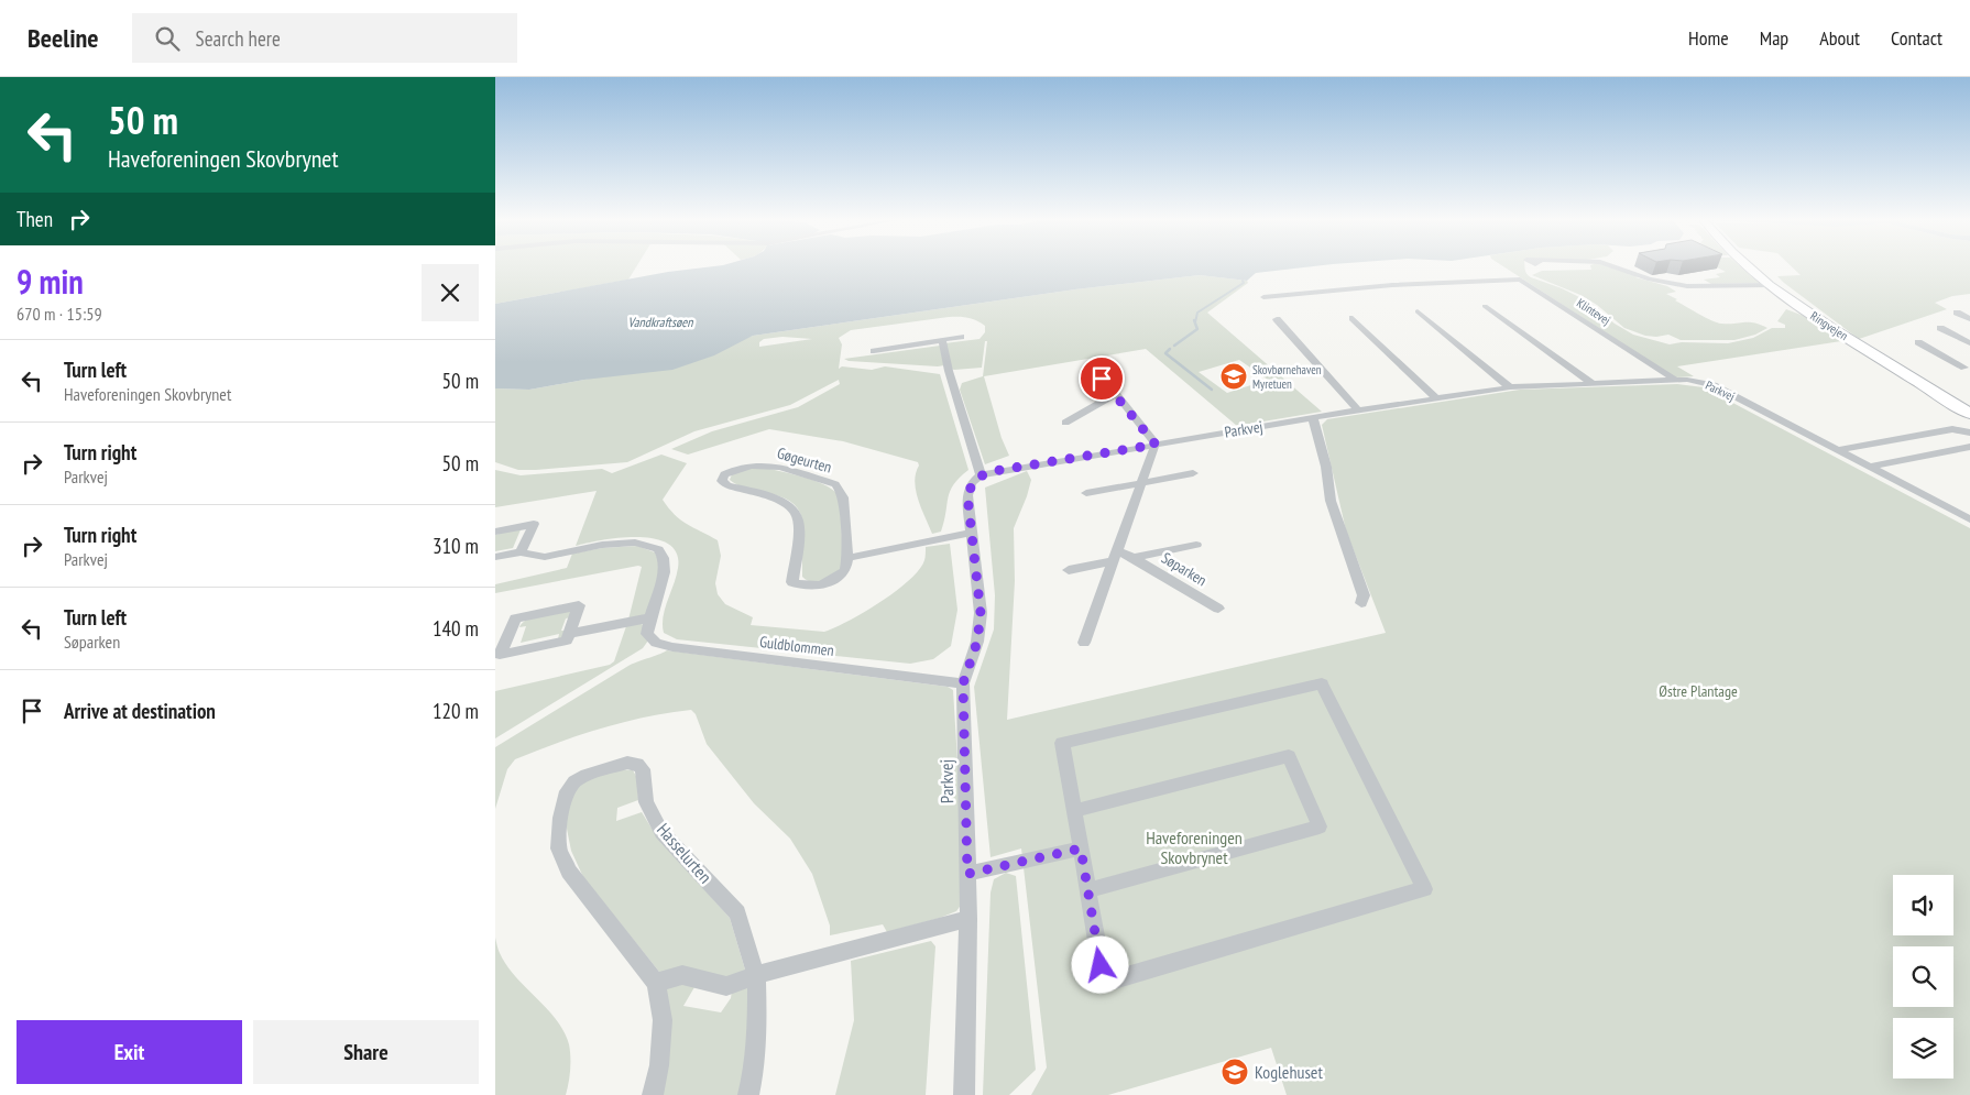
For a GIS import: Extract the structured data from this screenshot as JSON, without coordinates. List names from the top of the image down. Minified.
{"streets":{"main road":["Ringvejen"],"street":["Klintevej","Parkvej","Gøgeurten","Søparken","Guldblommen","Hasselurten"]},"crossings":[["Klintevej","Parkvej"],["Parkvej","Guldblommen"]],"water":["Vandkraftsøen"],"parks":["Østre Plantage","Haveforeningen Skovbrynet"],"places":{"school or university":["Skovbørnehaven Myretuen","Koglehuset"]},"page":{"header":"Beeline","search":"Search here","nav":["Home","Map","About","Contact"],"turn":["50 m","Haveforeningen Skovbrynet"],"then":"Then","heading":["9 min","670 m · 15:59"],"list":[{"name":"Turn left","note":"Haveforeningen Skovbrynet","value":"50 m"},{"name":"Turn right","note":"Parkvej","value":"50 m"},{"name":"Turn right","note":"Parkvej","value":"310 m"},{"name":"Turn left","note":"Søparken","value":"140 m"},{"name":"Arrive at destination","value":"120 m"}],"buttons":["Exit","Share"]}}
